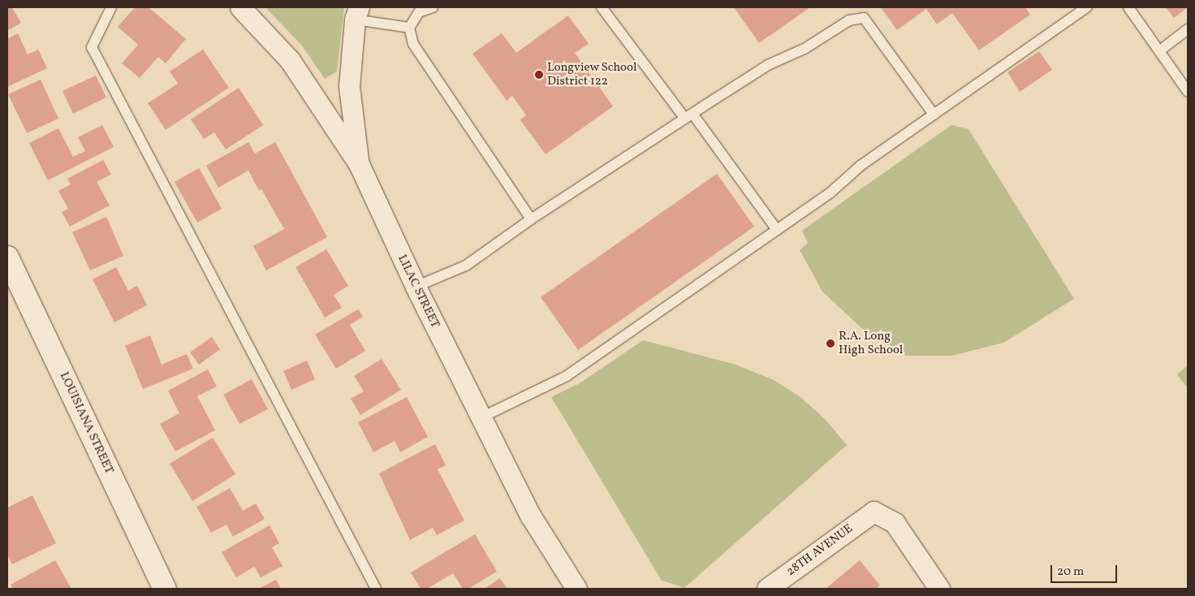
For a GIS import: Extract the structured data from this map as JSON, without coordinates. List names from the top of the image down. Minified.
{"streets":{"street":["LILAC STREET","LOUISIANA STREET","28TH AVENUE"]},"places":["Longview School District 122","R.A. Long High School"],"scale_bar":"20 m"}
